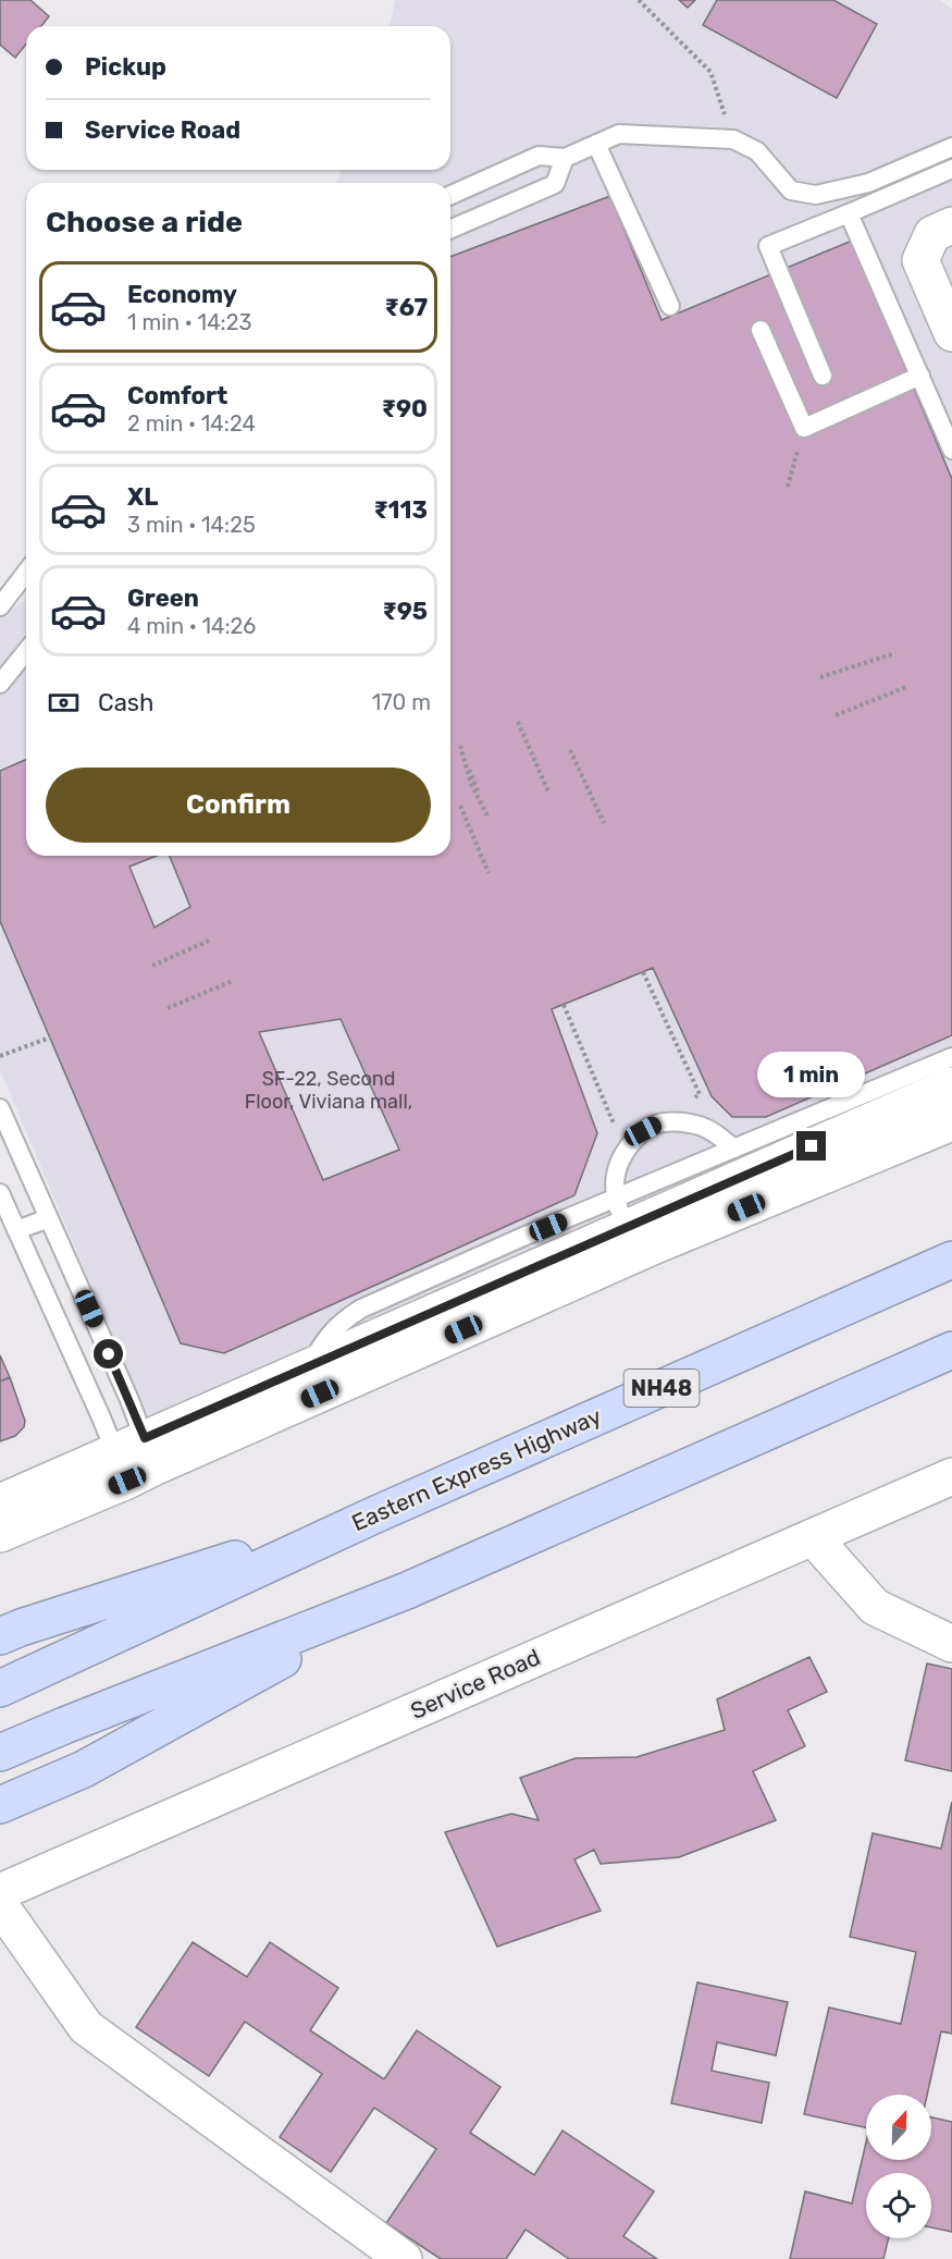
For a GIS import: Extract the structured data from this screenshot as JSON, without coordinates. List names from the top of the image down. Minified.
{"streets":{"highway":["NH48","Eastern Express Highway"],"street":["Service Road"]},"house_numbers":["SF-22, Second Floor, Viviana mall,"],"north":"top","page":{"banner":["Pickup","Service Road"],"heading":"Choose a ride","list":[{"name":"Economy","note":"1 min · 14:23","value":"₹67"},{"name":"Comfort","note":"2 min · 14:24","value":"₹90"},{"name":"XL","note":"3 min · 14:25","value":"₹113"},{"name":"Green","note":"4 min · 14:26","value":"₹95"}],"pay":["Cash","170 m"],"buttons":"Confirm","bubble":"1 min"}}
